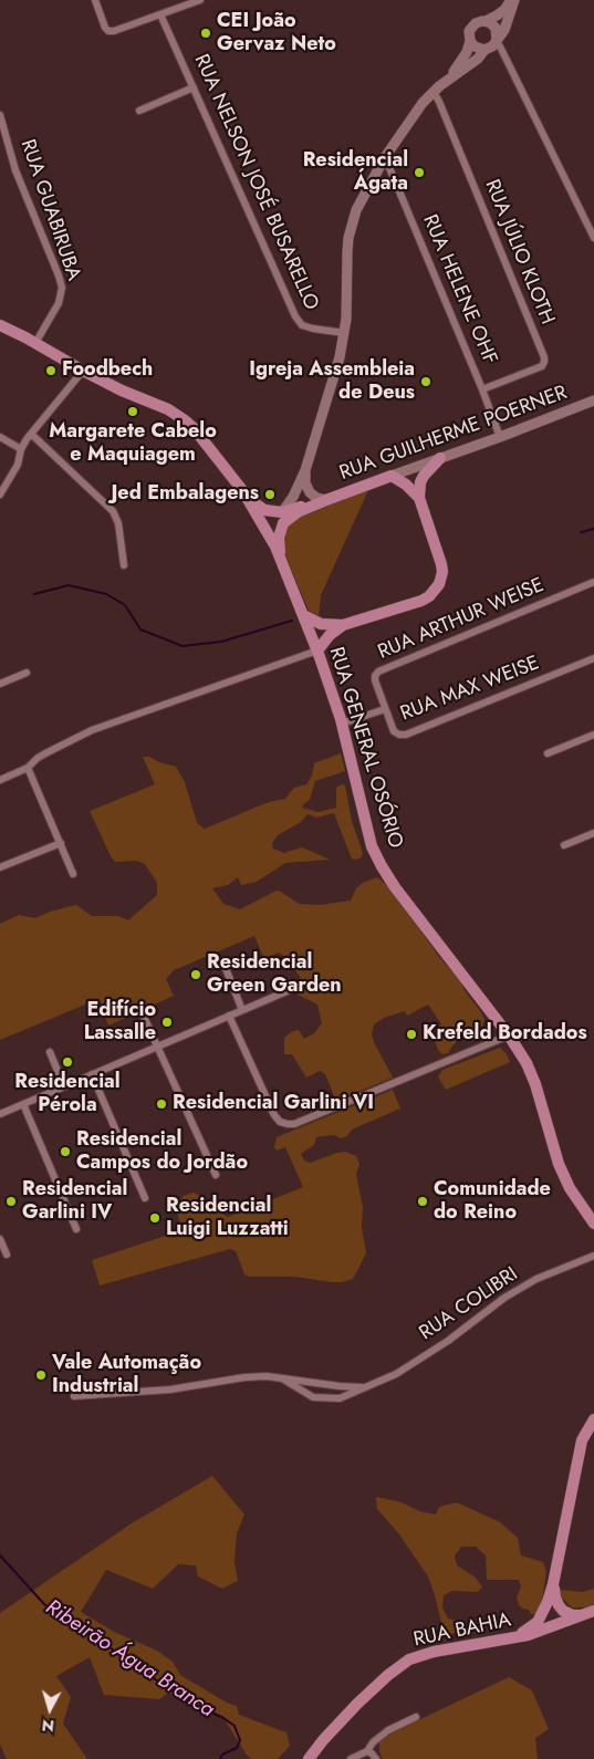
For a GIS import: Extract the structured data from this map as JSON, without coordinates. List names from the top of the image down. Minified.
{"streets":{"main road":["RUA GUILHERME POERNER","RUA GENERAL OSÓRIO","RUA BAHIA"],"street":["RUA NELSON JOSÉ BUSARELLO","RUA GUABIRUBA","RUA JÚLIO KLOTH","RUA HELENE OHF","RUA ARTHUR WEISE","RUA MAX WEISE","RUA COLIBRI"]},"crossings":[["RUA GUABIRUBA","RUA GENERAL OSÓRIO"],["RUA JÚLIO KLOTH","RUA HELENE OHF"],["RUA HELENE OHF","RUA GUILHERME POERNER"],["RUA GUILHERME POERNER","RUA GENERAL OSÓRIO"],["RUA ARTHUR WEISE","RUA MAX WEISE"],["RUA MAX WEISE","RUA GENERAL OSÓRIO"]],"water":["Ribeirão Água Branca"],"places":["CEI João Gervaz Neto","Residencial Ágata","Foodbech","Igreja Assembleia de Deus","Margarete Cabelo e Maquiagem","Jed Embalagens","Residencial Green Garden","Edifício Lassalle","Krefeld Bordados","Residencial Pérola","Residencial Garlini VI","Residencial Campos do Jordão","Residencial Garlini IV","Comunidade do Reino","Residencial Luigi Luzzatti","Vale Automação Industrial"],"north":"bottom"}
